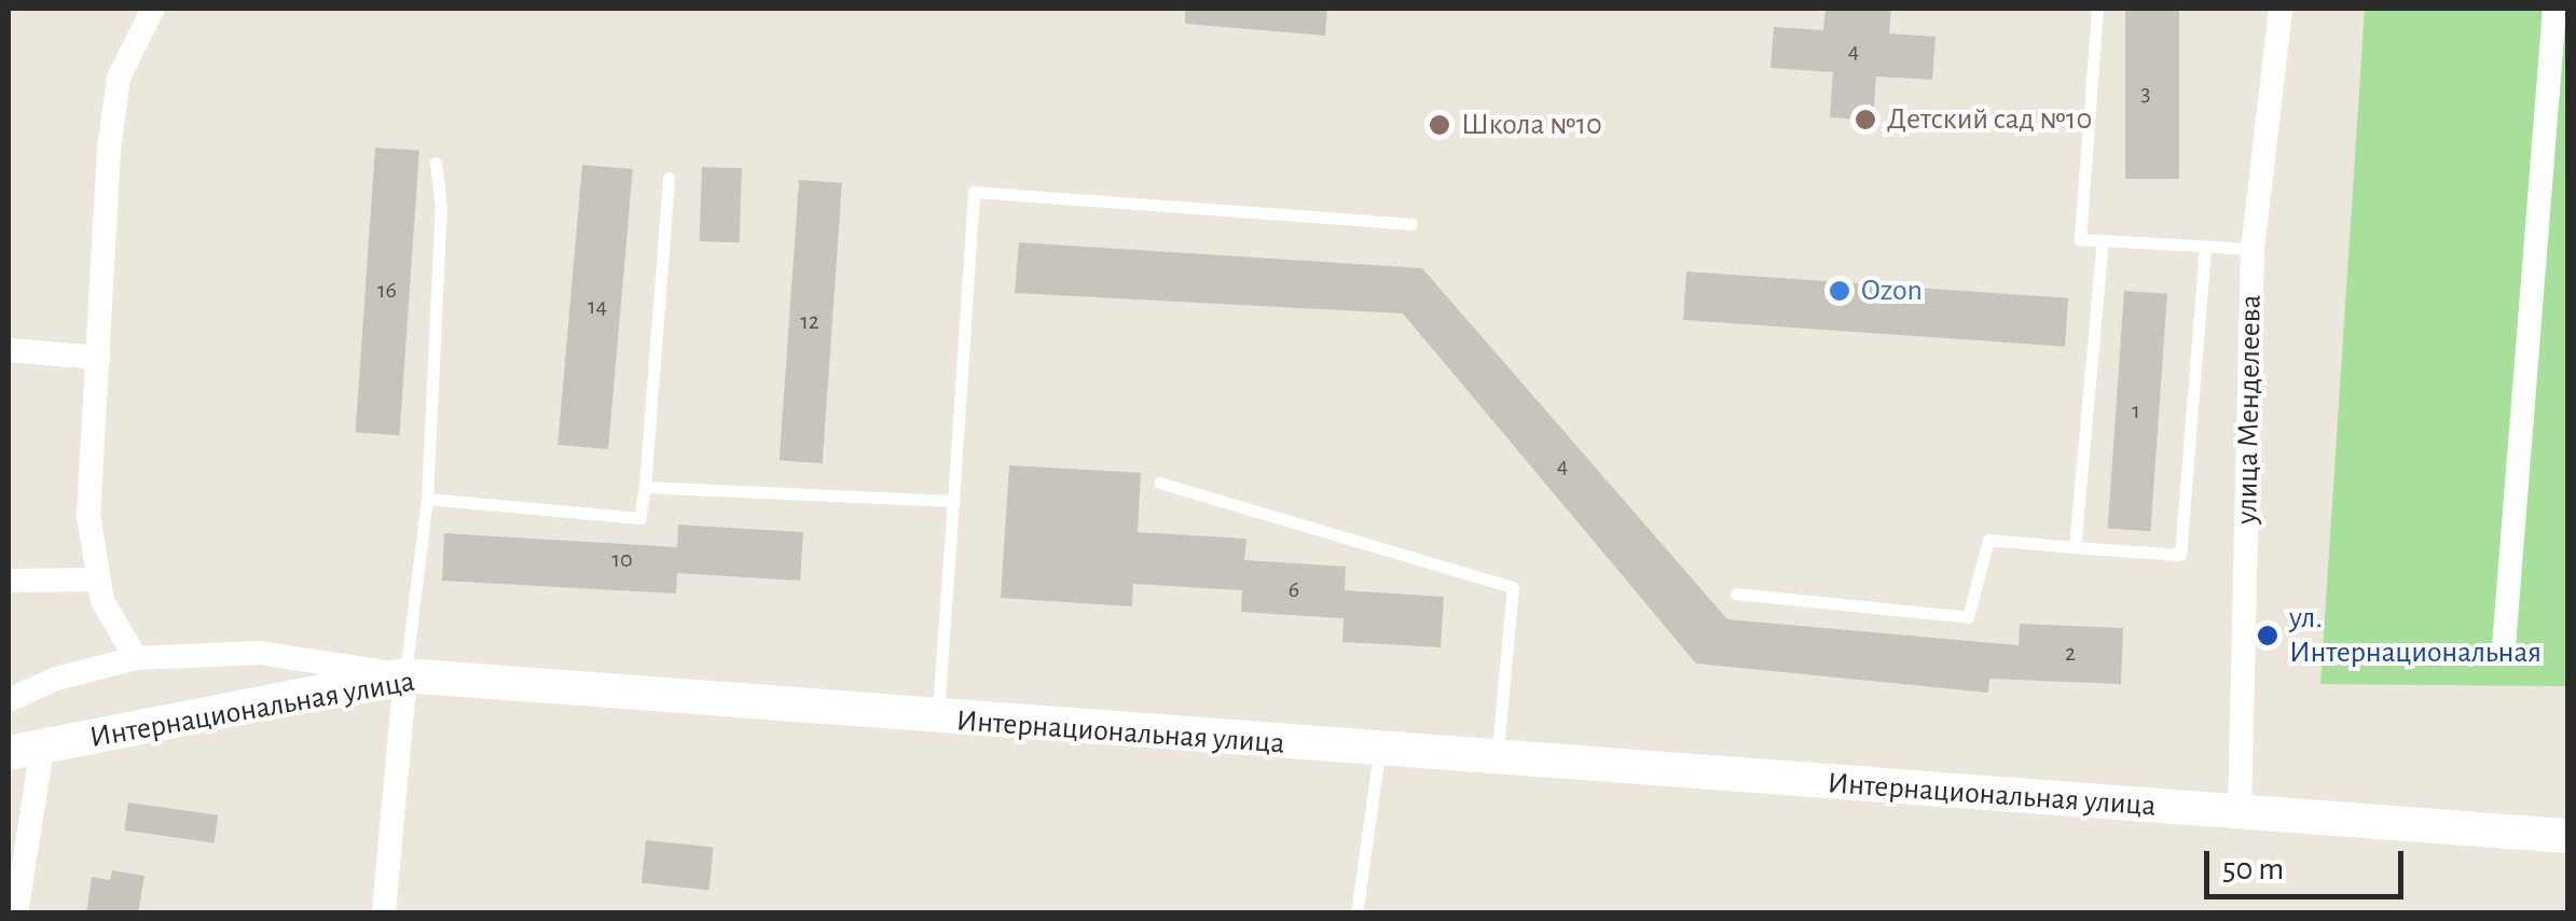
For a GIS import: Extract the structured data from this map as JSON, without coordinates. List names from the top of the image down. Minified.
{"streets":{"street":["улица Менделеева","Интернациональная улица"]},"crossings":[["улица Менделеева","Интернациональная улица"]],"places":["Детский сад №10","Школа №10","Ozon","ул. Интернациональная"],"house_numbers":["4","3","16","14","12","1","4","10","6","2"],"scale_bar":"50 m"}
